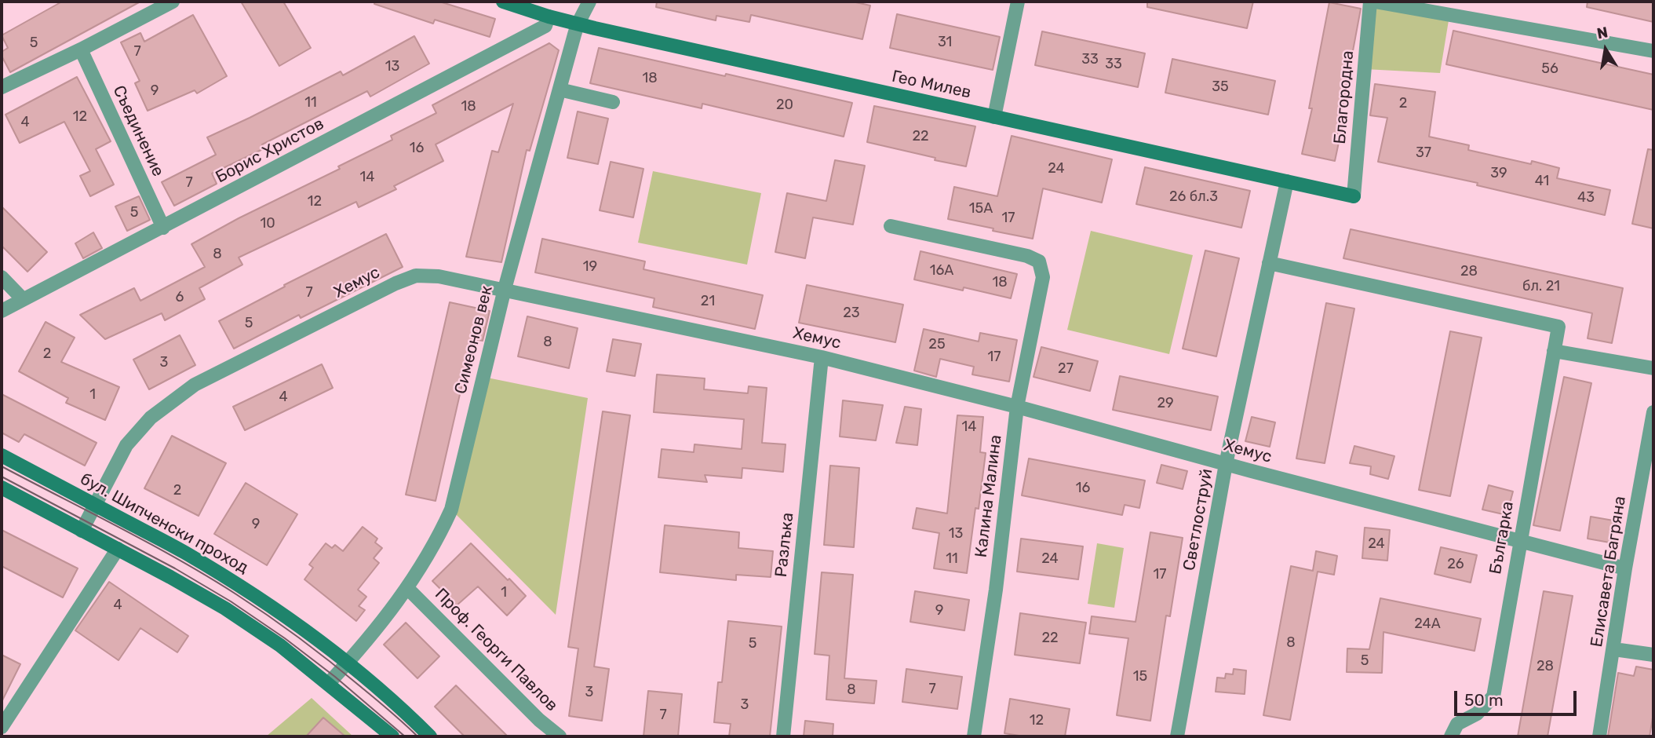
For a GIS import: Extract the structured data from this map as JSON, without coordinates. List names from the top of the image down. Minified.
{"streets":{"main road":["Гео Милев","бул. Шипченски проход"],"street":["Благородна","Съединение","Борис Христов","Хемус","Симеонов век","Калина Малина","Светлоструй","Българка","Разлъка","Елисавета Багряна","Проф. Георги Павлов"]},"crossings":[["Гео Милев","Благородна"],["Гео Милев","Борис Христов"],["Гео Милев","Симеонов век"],["Гео Милев","Светлоструй"],["Съединение","Борис Христов"],["Хемус","Симеонов век"],["Хемус","Калина Малина"],["Хемус","Светлоструй"],["Хемус","бул. Шипченски проход"],["Хемус","Българка"],["Хемус","Разлъка"],["Хемус","Елисавета Багряна"],["Симеонов век","бул. Шипченски проход"],["Симеонов век","Проф. Георги Павлов"],["Светлоструй","Българка"]],"house_numbers":["31","5","7","33","33","13","56","18","35","9","11","2","20","18","12","4","22","16","37","24","39","14","41","7","26 бл.3","43","12","15А","5","17","10","8","19","16А","28","18","бл. 21","7","6","21","23","5","8","25","2","17","3","27","1","4","29","14","16","2","9","13","24","11","24","26","17","1","4","9","24А","22","8","5","5","28","15","7","8","3","3","7","12"],"scale_bar":"50 m","north":"top"}
